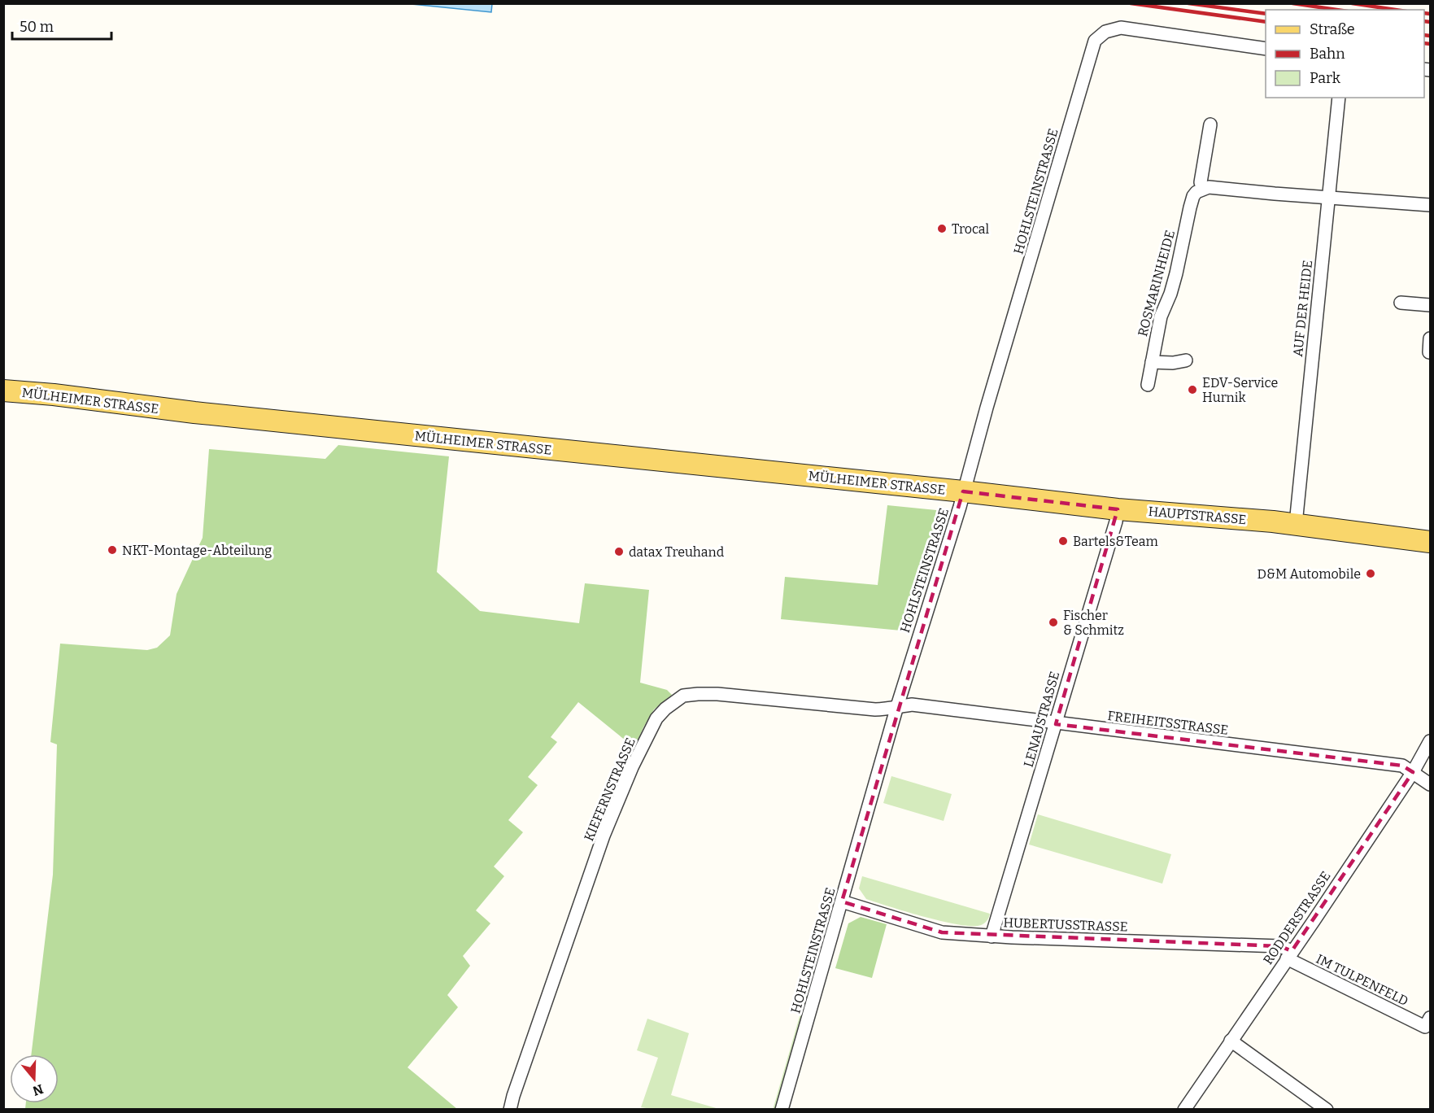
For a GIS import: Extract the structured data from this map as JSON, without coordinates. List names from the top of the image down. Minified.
{"streets":{"main road":["MÜLHEIMER STRASSE","HAUPTSTRASSE"],"street":["HOHLSTEINSTRASSE","ROSMARINHEIDE","AUF DER HEIDE","LENAUSTRASSE","FREIHEITSSTRASSE","KIEFERNSTRASSE","RODDERSTRASSE","HUBERTUSSTRASSE","IM TULPENFELD"]},"crossings":[["HOHLSTEINSTRASSE","MÜLHEIMER STRASSE"],["HOHLSTEINSTRASSE","HAUPTSTRASSE"],["HOHLSTEINSTRASSE","FREIHEITSSTRASSE"],["HOHLSTEINSTRASSE","KIEFERNSTRASSE"],["HOHLSTEINSTRASSE","HUBERTUSSTRASSE"],["AUF DER HEIDE","HAUPTSTRASSE"],["MÜLHEIMER STRASSE","HAUPTSTRASSE"],["HAUPTSTRASSE","LENAUSTRASSE"],["LENAUSTRASSE","FREIHEITSSTRASSE"],["LENAUSTRASSE","HUBERTUSSTRASSE"],["FREIHEITSSTRASSE","KIEFERNSTRASSE"],["FREIHEITSSTRASSE","RODDERSTRASSE"],["RODDERSTRASSE","HUBERTUSSTRASSE"],["RODDERSTRASSE","IM TULPENFELD"],["HUBERTUSSTRASSE","IM TULPENFELD"]],"places":["Trocal","EDV-Service Hurnik","Bartels&Team","NKT-Montage-Abteilung","datax Treuhand","D&M Automobile","Fischer & Schmitz"],"legend":["Straße","Bahn","Park"],"scale_bar":"50 m","north":"bottom"}
